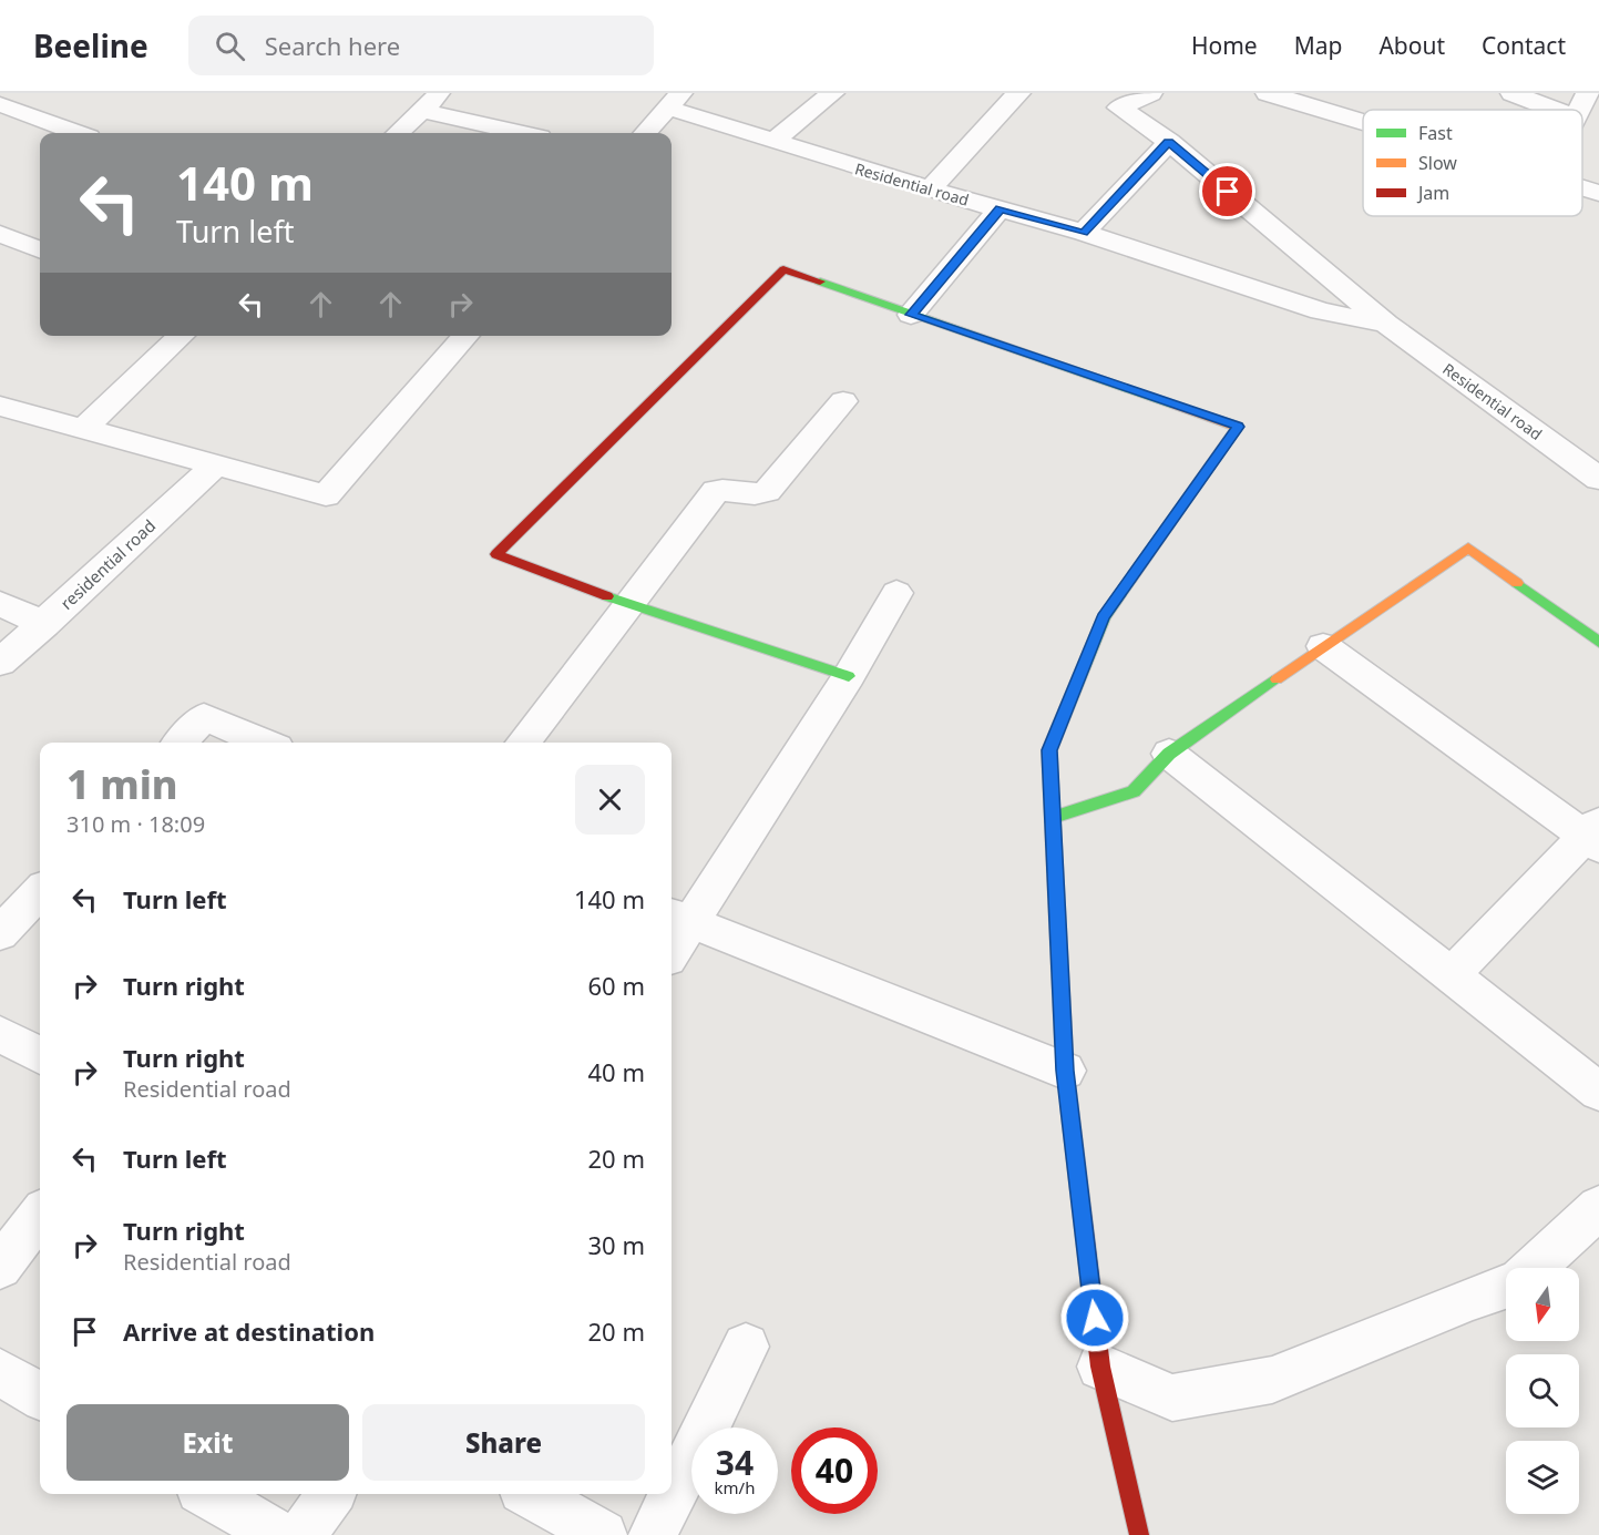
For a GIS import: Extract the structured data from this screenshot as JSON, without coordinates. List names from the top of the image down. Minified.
{"streets":{"street":["Residential road","residential road"]},"legend":["Fast","Slow","Jam"],"north":"bottom","page":{"header":"Beeline","search":"Search here","nav":["Home","Map","About","Contact"],"turn":["140 m","Turn left"],"heading":["1 min","310 m · 18:09"],"list":[{"name":"Turn left","value":"140 m"},{"name":"Turn right","value":"60 m"},{"name":"Turn right","note":"Residential road","value":"40 m"},{"name":"Turn left","value":"20 m"},{"name":"Turn right","note":"Residential road","value":"30 m"},{"name":"Arrive at destination","value":"20 m"}],"buttons":["Exit","Share"],"speed":"34 km/h","limit":"40"}}
